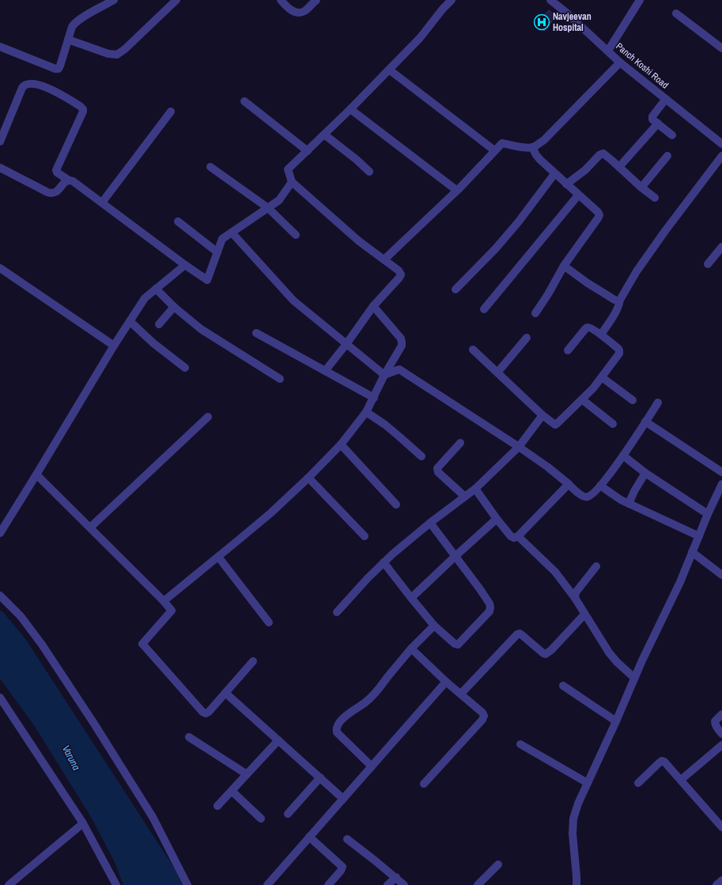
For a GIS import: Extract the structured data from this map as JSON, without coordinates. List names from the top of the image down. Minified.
{"streets":{"street":["Panch Koshi Road"]},"water":["Varuna"],"places":{"hospital":["Navjeevan Hospital"]}}
